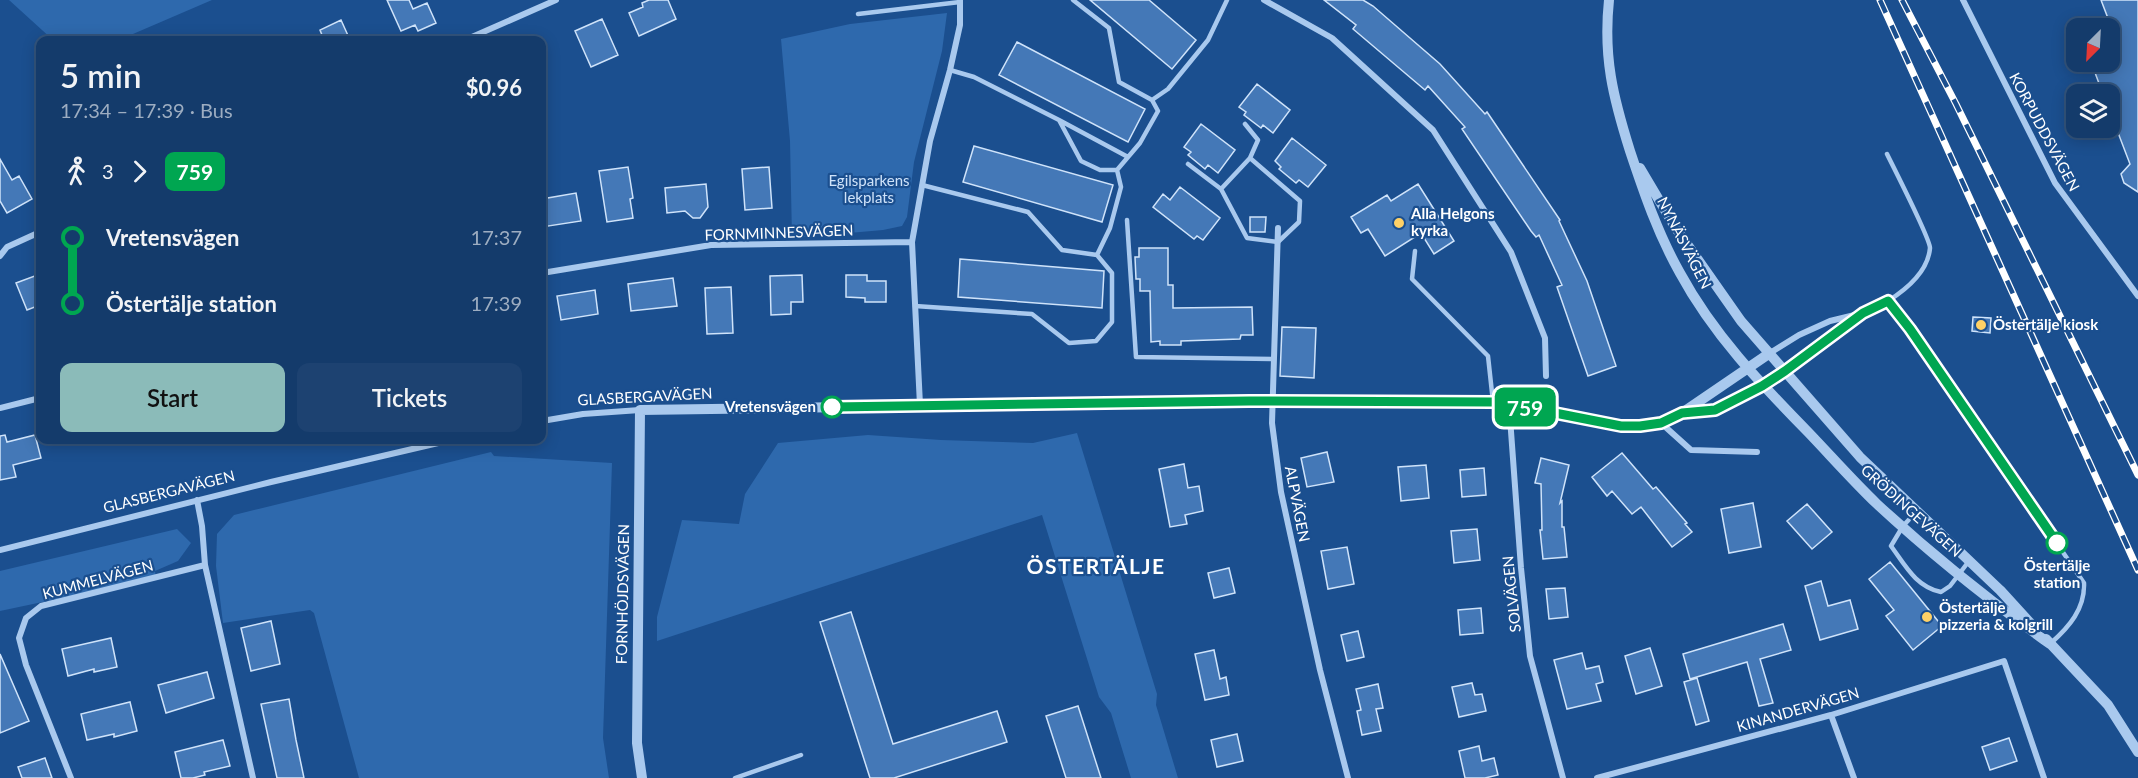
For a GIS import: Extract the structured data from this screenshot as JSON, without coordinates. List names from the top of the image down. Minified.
{"streets":{"street":["KORPUDDSVÄGEN","FORNMINNESVÄGEN","NYNÄSVÄGEN","GLASBERGAVÄGEN","ALPVÄGEN","GRÖDINGEVÄGEN","KUMMELVÄGEN","FORNHÖJDSVÄGEN","SOLVÄGEN","KINANDERVÄGEN"]},"crossings":[["NYNÄSVÄGEN","GLASBERGAVÄGEN"],["NYNÄSVÄGEN","GRÖDINGEVÄGEN"],["GLASBERGAVÄGEN","ALPVÄGEN"],["GLASBERGAVÄGEN","GRÖDINGEVÄGEN"],["GLASBERGAVÄGEN","FORNHÖJDSVÄGEN"],["GLASBERGAVÄGEN","SOLVÄGEN"]],"districts":["ÖSTERTÄLJE"],"parks":["Egilsparkens lekplats"],"places":["Alla Helgons kyrka","Östertälje kiosk","Vretensvägen","Östertälje station","Östertälje pizzeria & kolgrill"],"lines":["bus line 759"],"north":"bottom left","page":{"on_map":"759","heading":["5 min","17:34 – 17:39 · Bus","$0.96"],"legs":["3","759"],"list":[{"name":"Vretensvägen","value":"17:37"},{"name":"Östertälje station","value":"17:39"}],"buttons":["Start","Tickets"]}}
